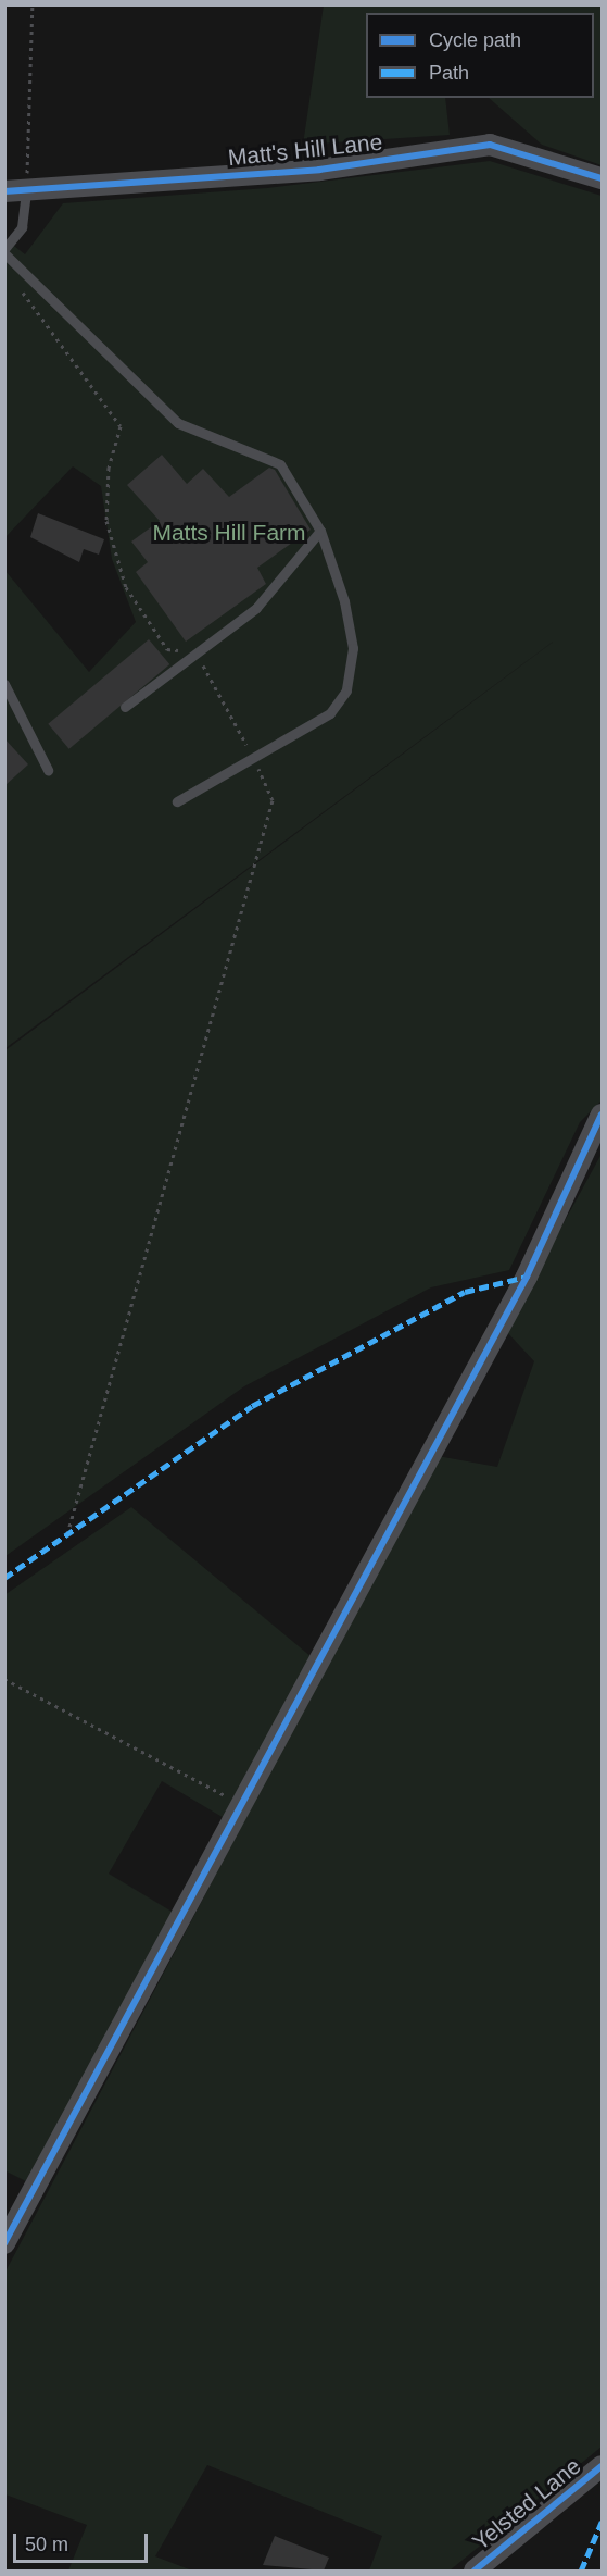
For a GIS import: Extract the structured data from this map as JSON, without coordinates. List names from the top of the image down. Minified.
{"streets":{"street":["Matt's Hill Lane","Yelsted Lane"]},"parks":["Matts Hill Farm"],"legend":["Cycle path","Path"],"scale_bar":"50 m"}
